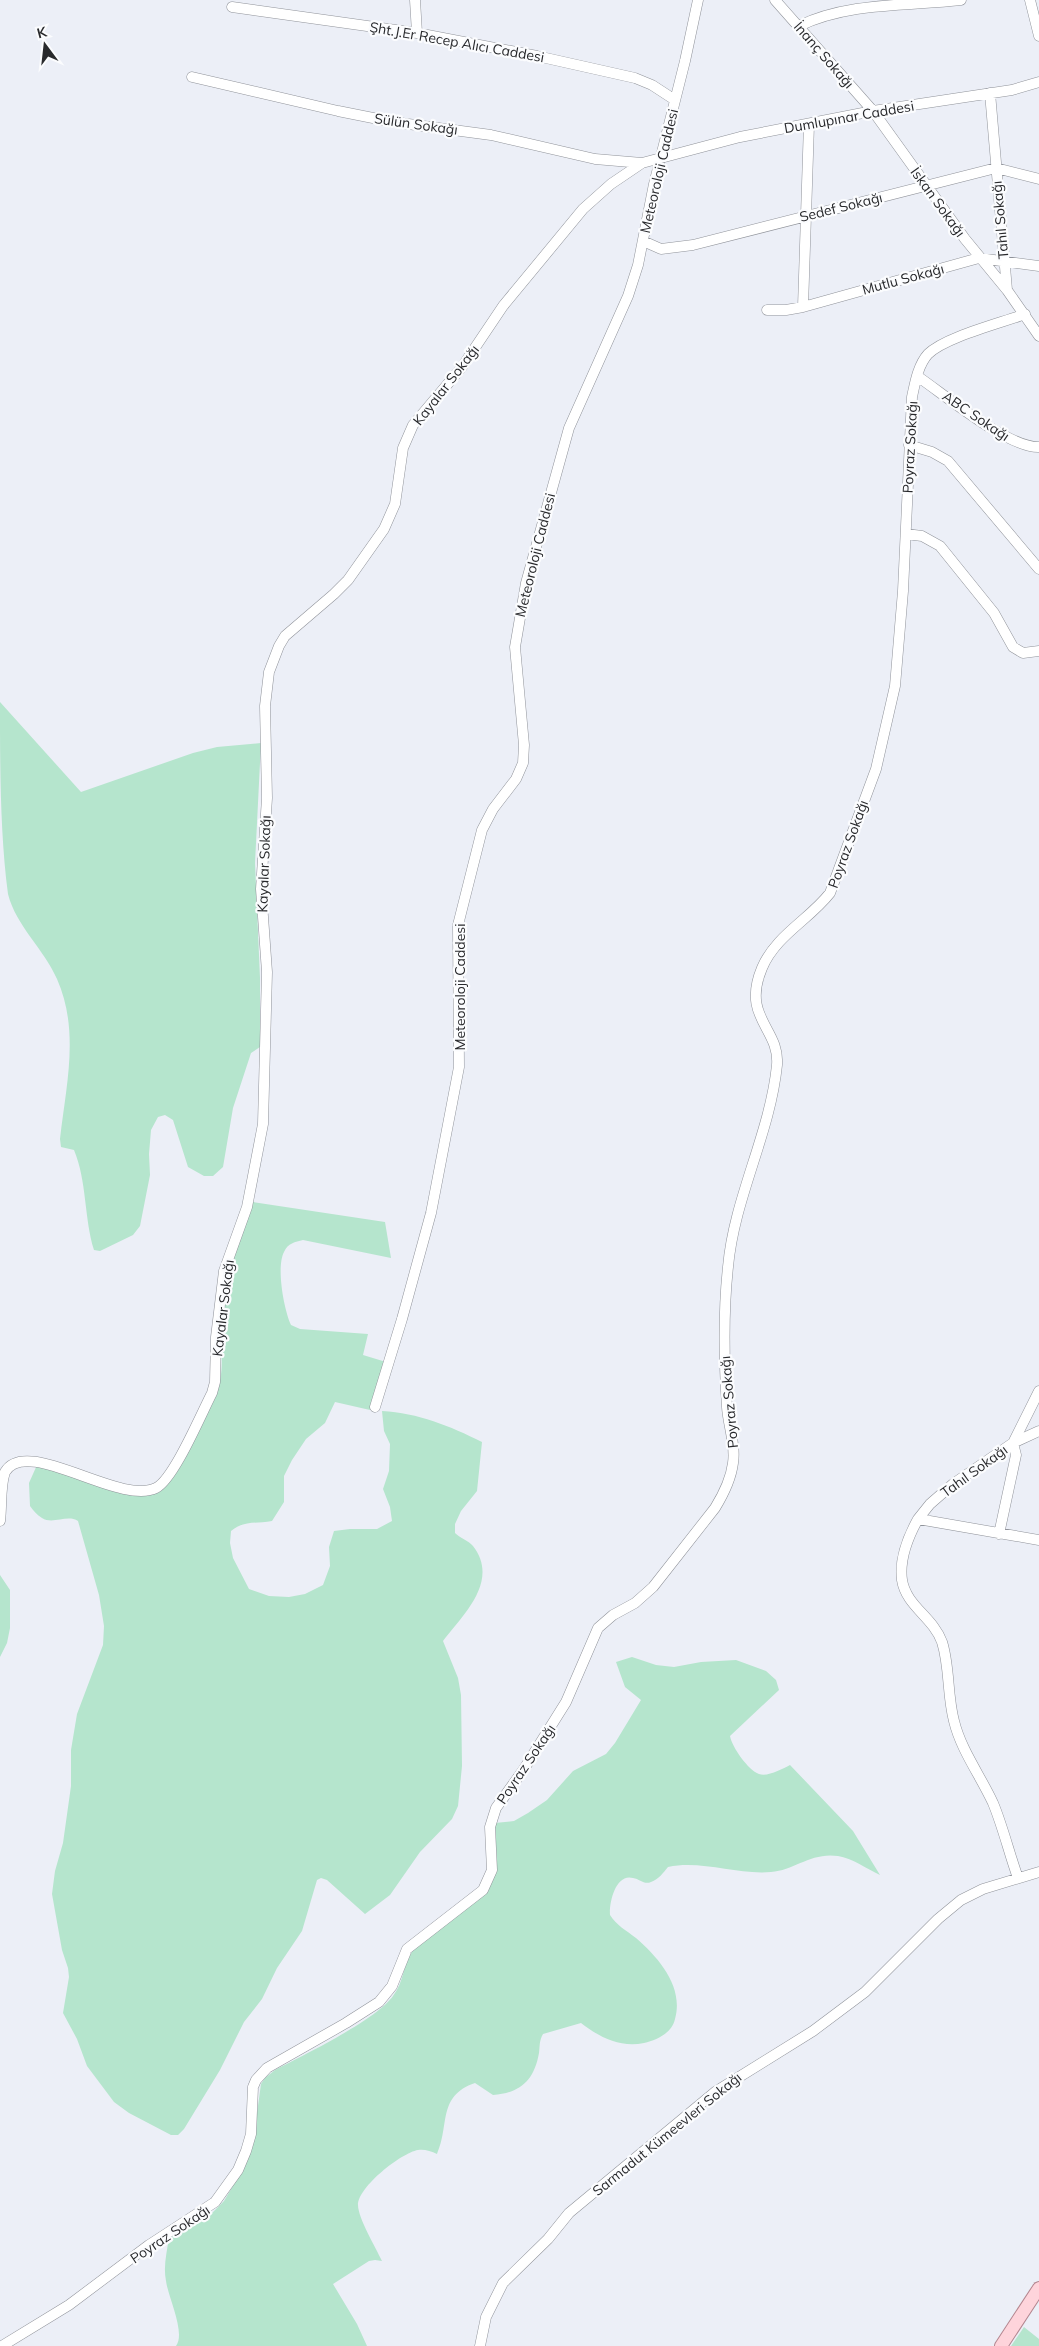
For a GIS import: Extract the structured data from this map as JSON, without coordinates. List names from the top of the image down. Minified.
{"streets":{"street":["Şht.J.Er Recep Alıcı Caddesi","İnanç Sokağı","Dumlupınar Caddesi","Sülün Sokağı","Meteoroloji Caddesi","İskan Sokağı","Sedef Sokağı","Tahıl Sokağı","Mutlu Sokağı","Kayalar Sokağı","ABC Sokağı","Poyraz Sokağı","Sarmadut Kümeevleri Sokağı"]},"crossings":[["Şht.J.Er Recep Alıcı Caddesi","Meteoroloji Caddesi"],["İnanç Sokağı","Dumlupınar Caddesi"],["İnanç Sokağı","İskan Sokağı"],["Dumlupınar Caddesi","Meteoroloji Caddesi"],["Dumlupınar Caddesi","İskan Sokağı"],["Dumlupınar Caddesi","Tahıl Sokağı"],["Dumlupınar Caddesi","Kayalar Sokağı"],["Sülün Sokağı","Kayalar Sokağı"],["Meteoroloji Caddesi","Sedef Sokağı"],["Meteoroloji Caddesi","Kayalar Sokağı"],["İskan Sokağı","Sedef Sokağı"],["İskan Sokağı","Tahıl Sokağı"],["İskan Sokağı","Mutlu Sokağı"],["Sedef Sokağı","Tahıl Sokağı"],["Tahıl Sokağı","Mutlu Sokağı"],["ABC Sokağı","Poyraz Sokağı"]],"north":"top"}
